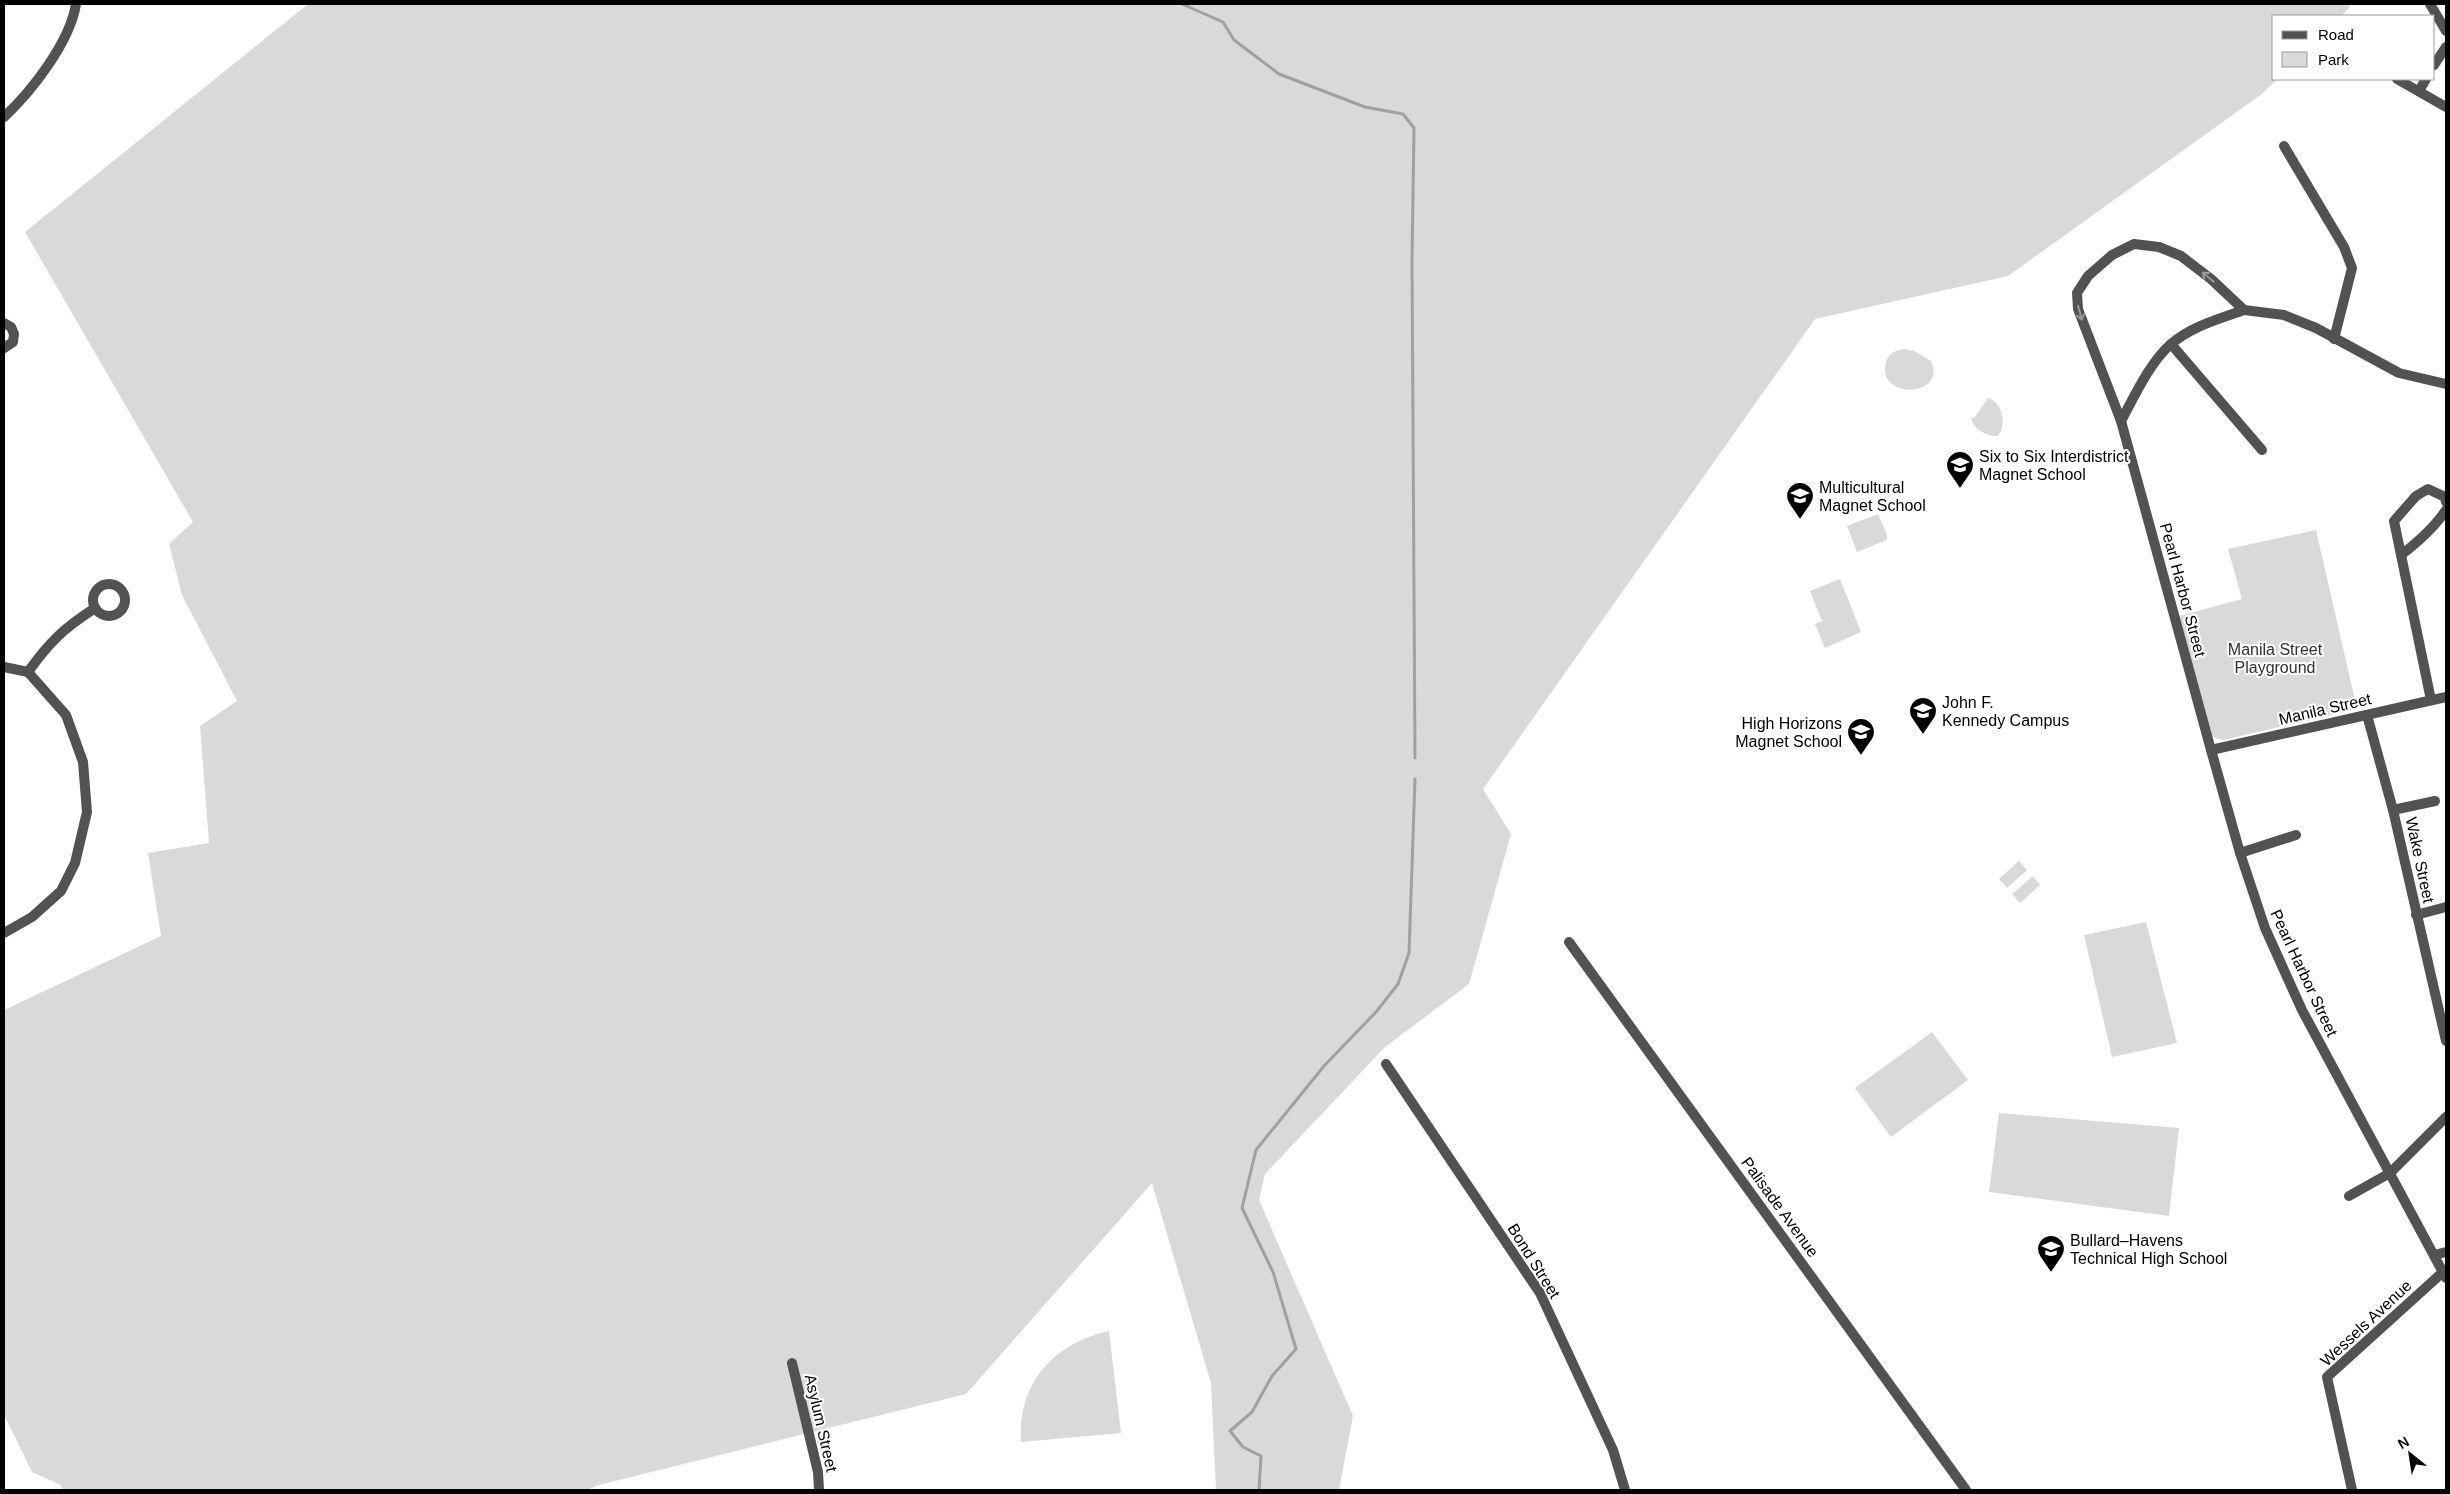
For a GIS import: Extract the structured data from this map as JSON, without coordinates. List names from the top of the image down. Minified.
{"streets":{"street":["Pearl Harbor Street","Manila Street","Wake Street","Palisade Avenue","Bond Street","Wessels Avenue","Asylum Street"]},"crossings":[["Pearl Harbor Street","Manila Street"],["Pearl Harbor Street","Wessels Avenue"],["Manila Street","Wake Street"]],"parks":["Manila Street Playground"],"places":{"school or university":["Six to Six Interdistrict Magnet School","Multicultural Magnet School","John F. Kennedy Campus","High Horizons Magnet School","Bullard–Havens Technical High School"]},"legend":["Road","Park"],"north":"top left"}
